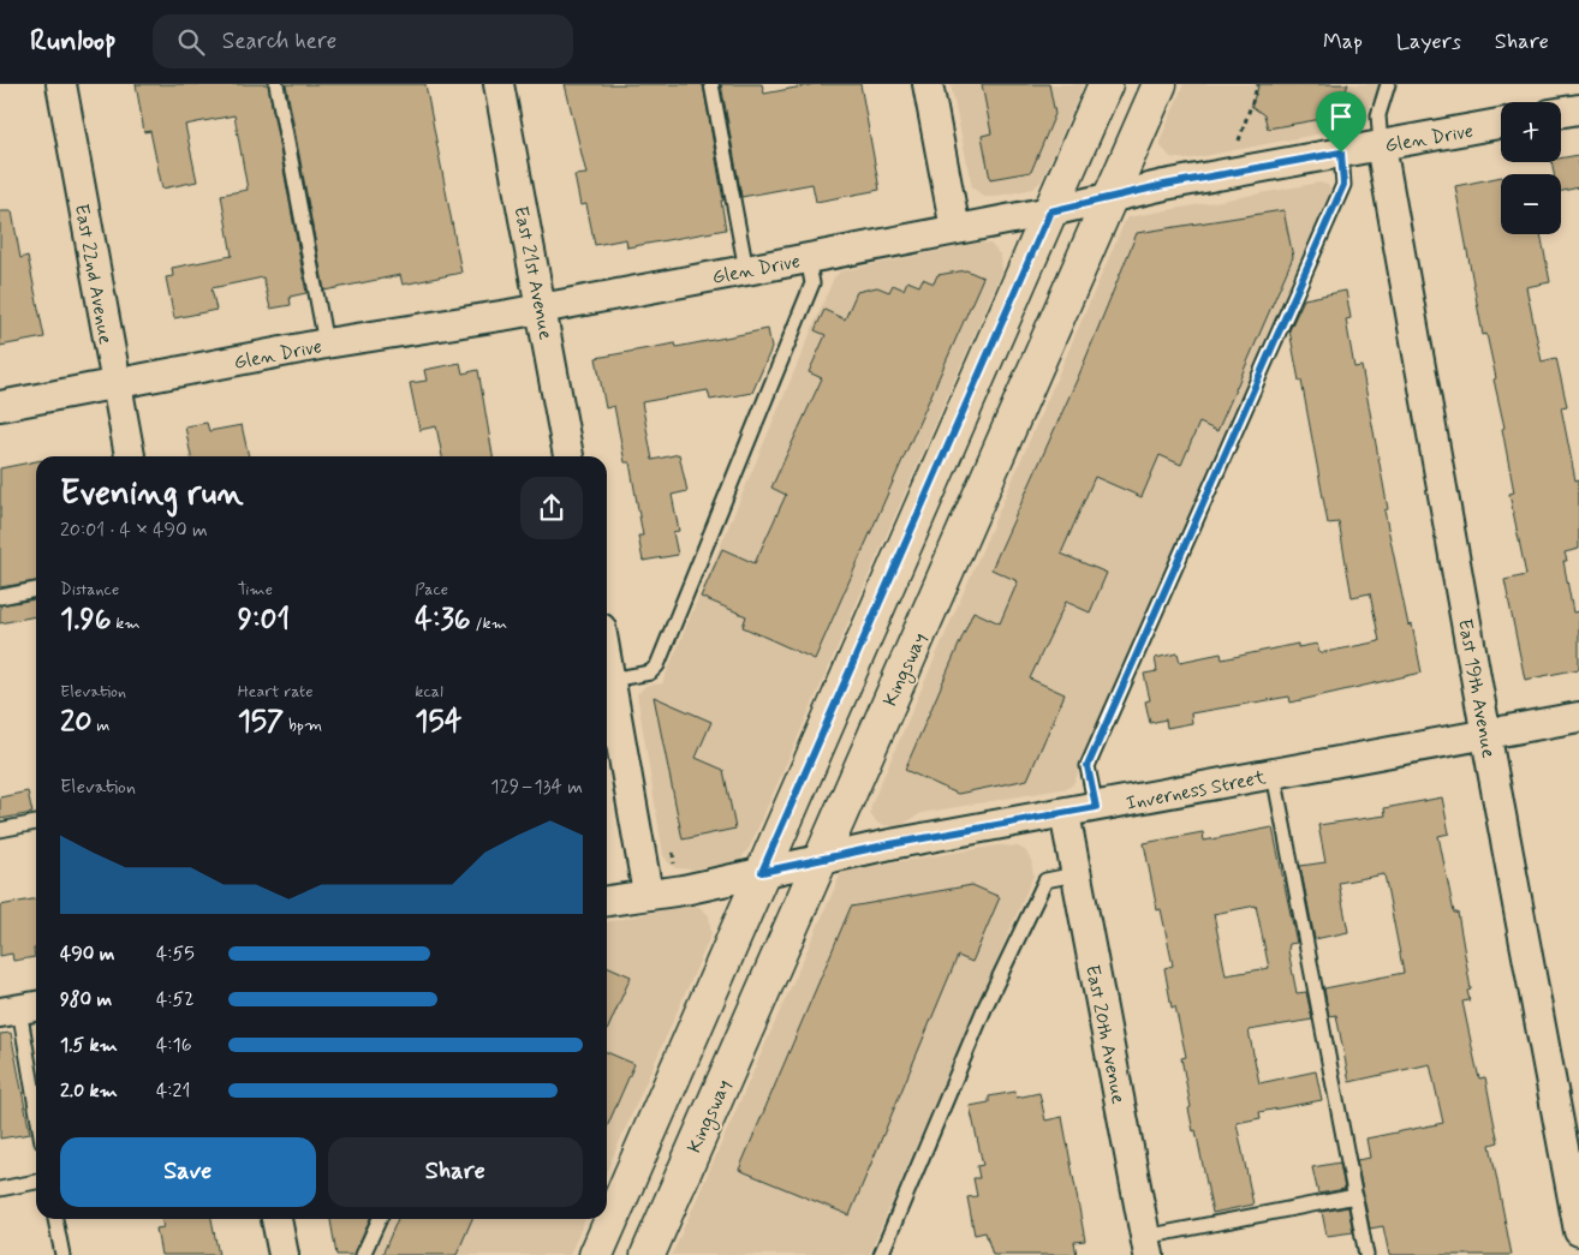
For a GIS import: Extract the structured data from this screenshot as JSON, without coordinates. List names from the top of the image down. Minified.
{"streets":{"main road":["Kingsway"],"street":["Glen Drive","East 21st Avenue","East 22nd Avenue","East 19th Avenue","Inverness Street","East 20th Avenue"]},"crossings":[["Glen Drive","East 21st Avenue"],["Glen Drive","East 22nd Avenue"],["Glen Drive","Kingsway"],["Glen Drive","East 19th Avenue"],["Kingsway","Inverness Street"],["East 19th Avenue","Inverness Street"],["Inverness Street","East 20th Avenue"]],"page":{"header":"Runloop","search":"Search here","nav":["Map","Layers","Share"],"map_buttons":["+","−"],"heading":["Evening run","20:01 · 4 × 490 m"],"stats":[["Distance","1.96 km"],["Time","9:01"],["Pace","4:36 /km"],["Elevation","20 m"],["Heart rate","157 bpm"],["kcal","154"]],"chart":["Elevation","129–134 m"],"list":[{"name":"490 m","note":"4:55"},{"name":"980 m","note":"4:52"},{"name":"1.5 km","note":"4:16"},{"name":"2.0 km","note":"4:21"}],"buttons":["Save","Share"]}}
